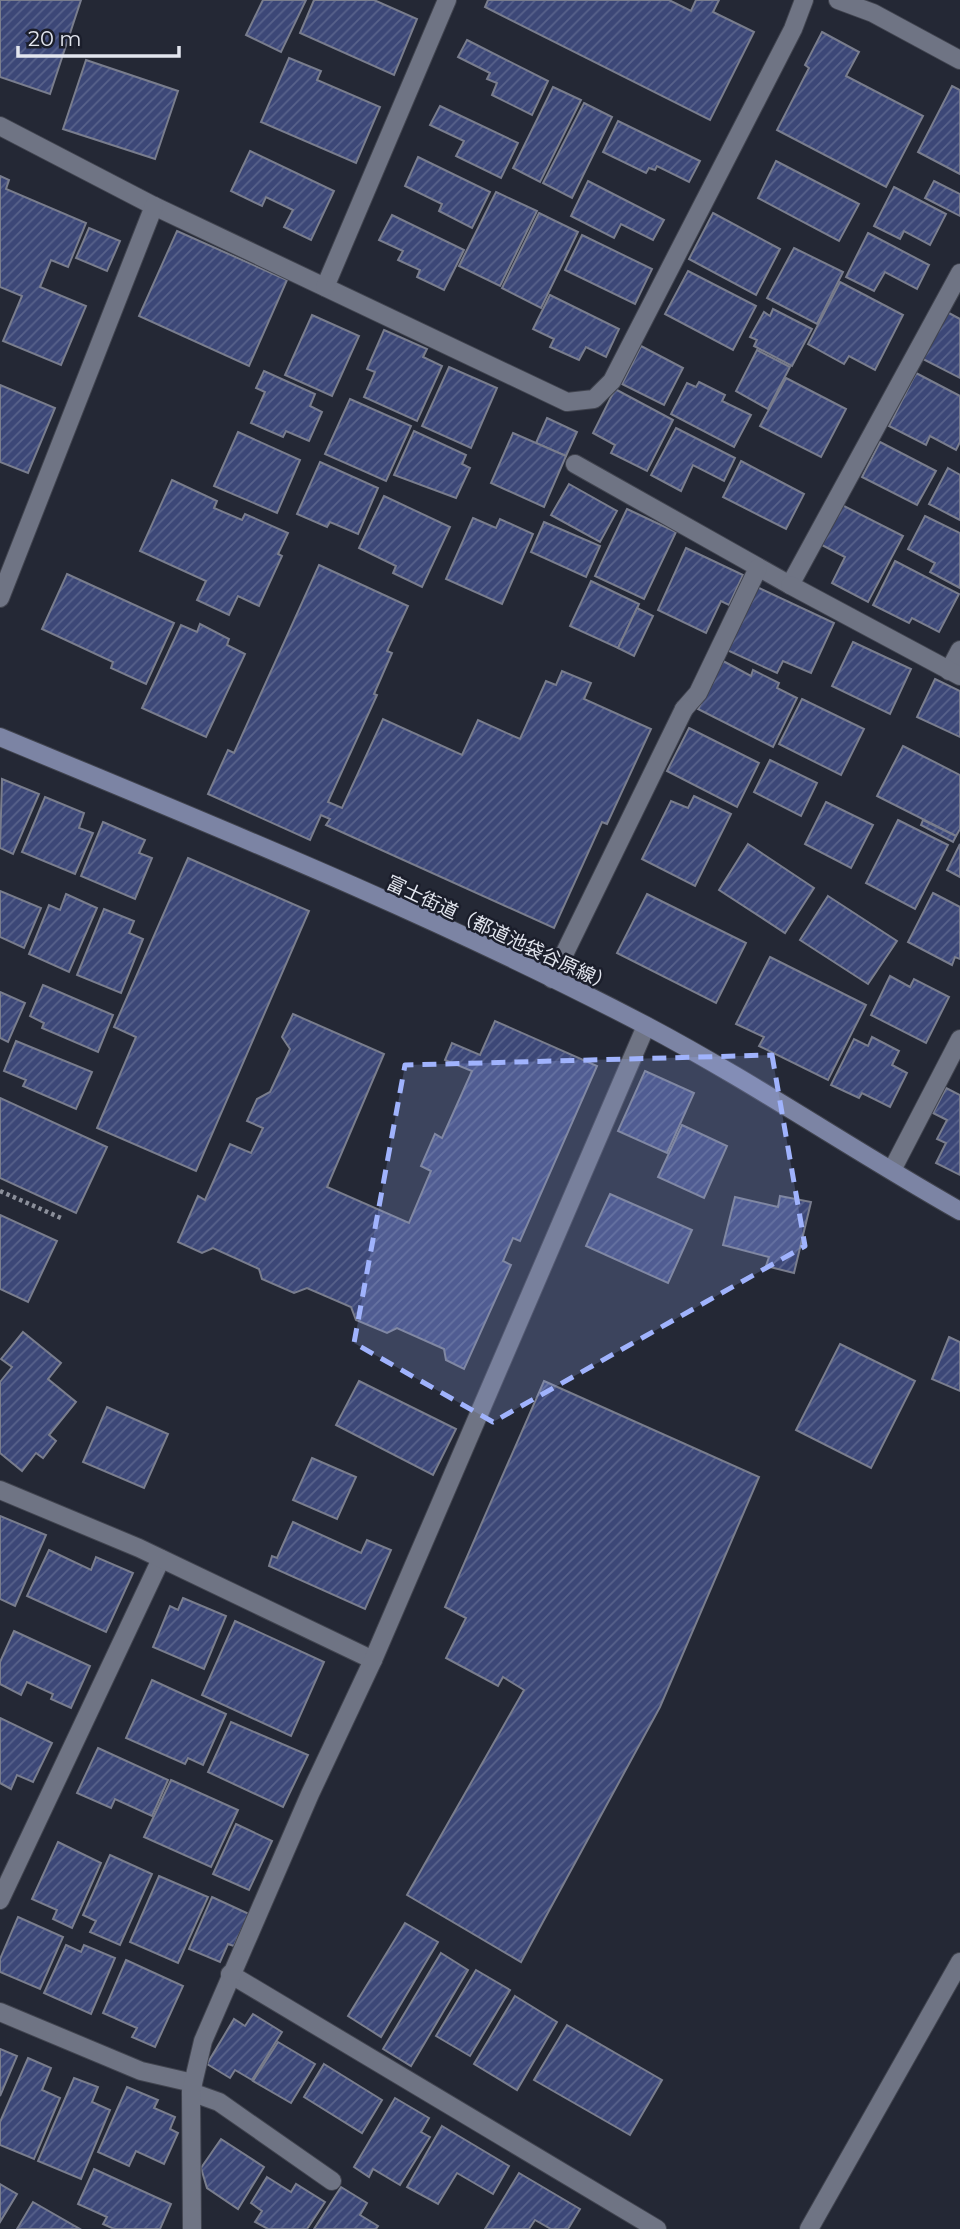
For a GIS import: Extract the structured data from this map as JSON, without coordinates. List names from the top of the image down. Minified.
{"streets":{"main road":["富士街道（都道池袋谷原線）"]},"scale_bar":"20 m"}
